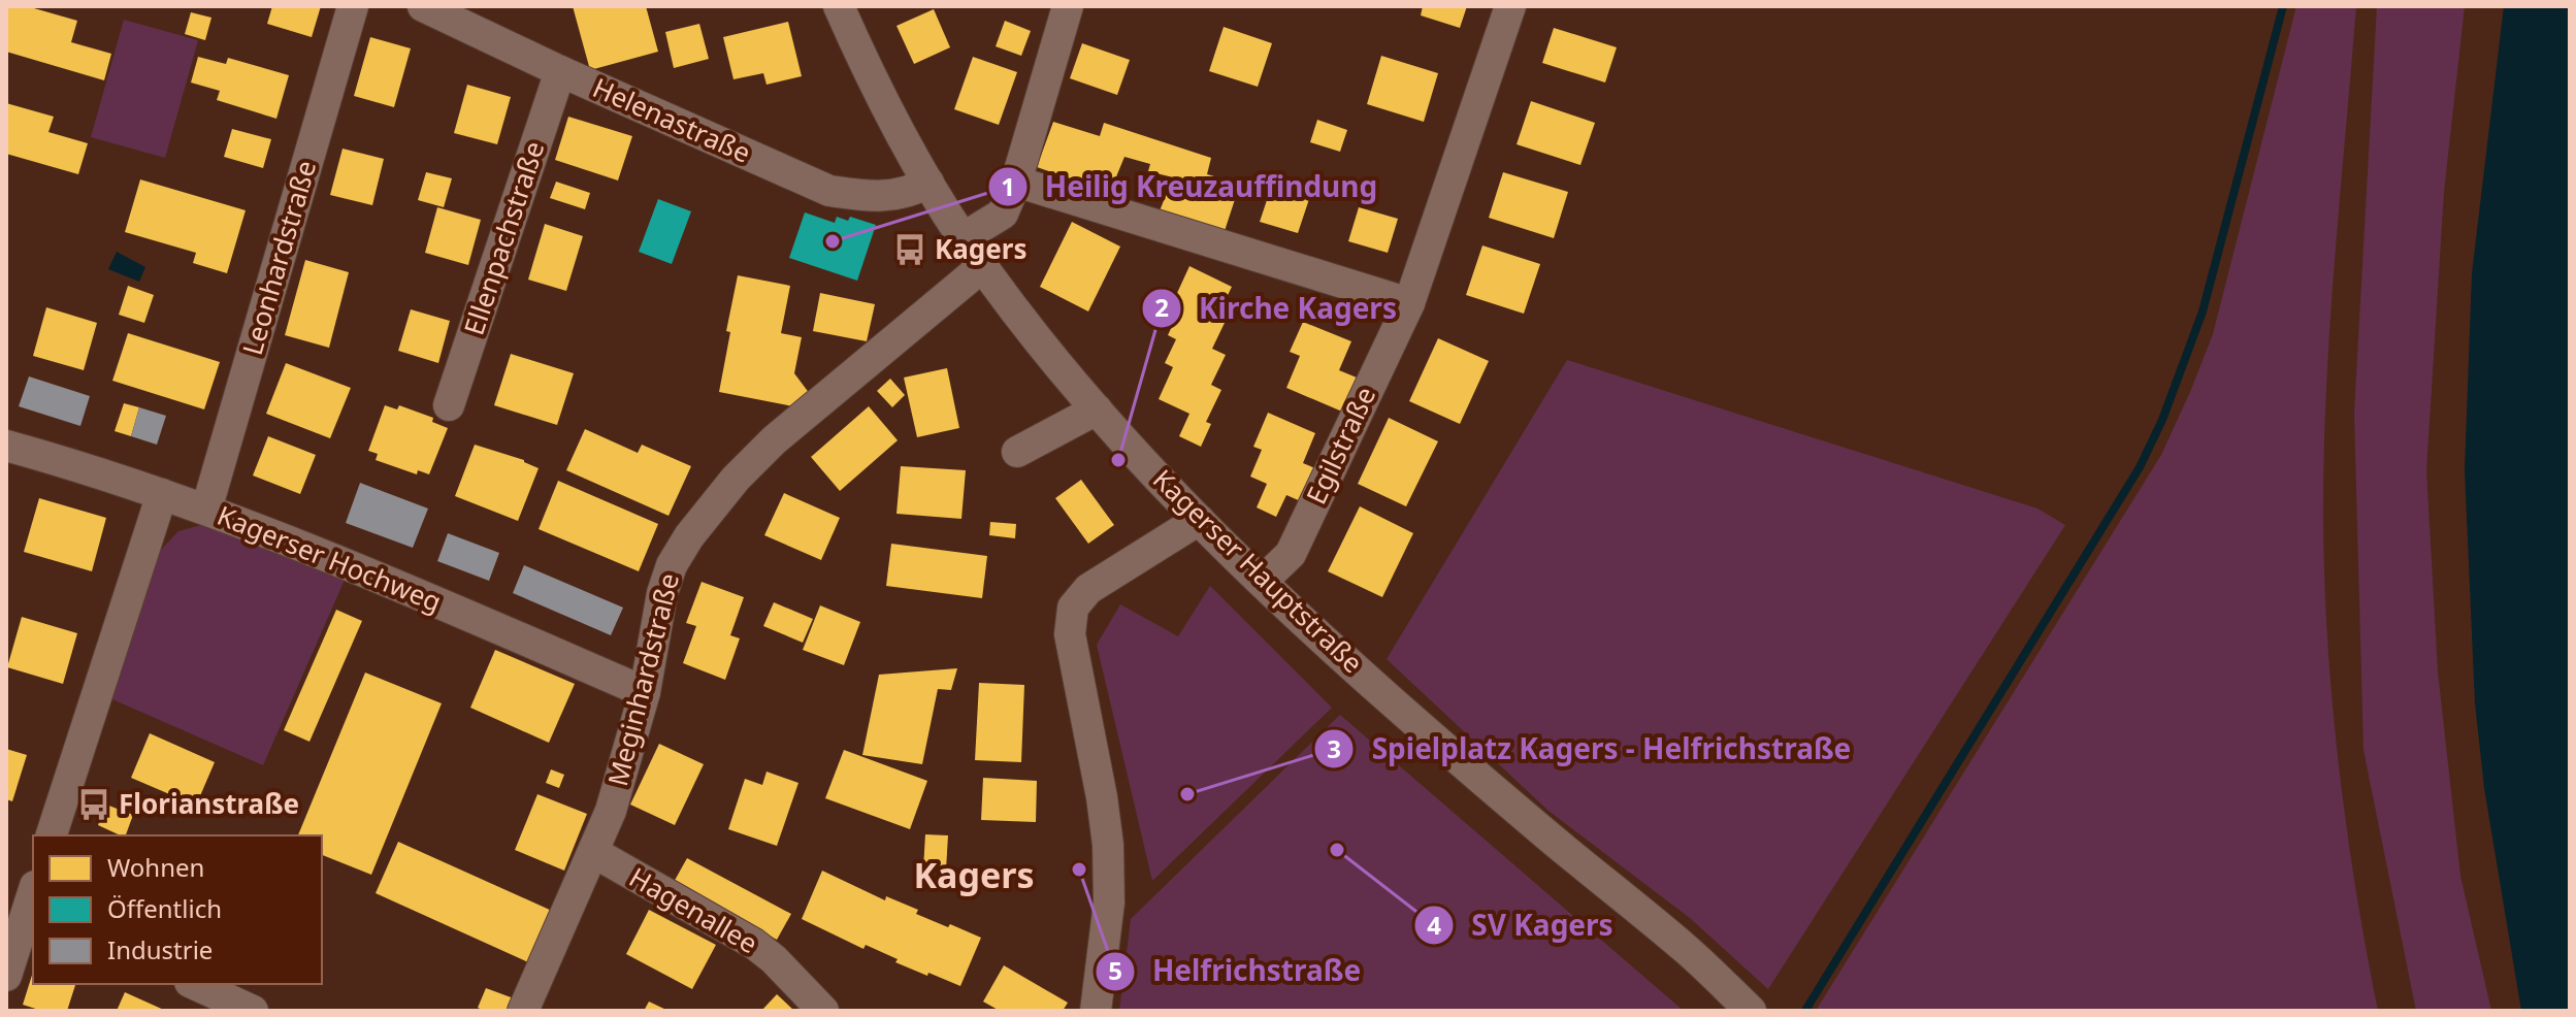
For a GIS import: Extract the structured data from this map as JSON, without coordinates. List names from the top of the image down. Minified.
{"streets":{"street":["Helenastraße","Ellenpachstraße","Leonhardstraße","Egilstraße","Kagerser Hochweg","Kagerser Hauptstraße","Meginhardstraße","Hagenallee"]},"crossings":[["Helenastraße","Ellenpachstraße"],["Helenastraße","Kagerser Hauptstraße"],["Leonhardstraße","Kagerser Hochweg"],["Egilstraße","Kagerser Hauptstraße"],["Kagerser Hochweg","Meginhardstraße"],["Kagerser Hauptstraße","Meginhardstraße"],["Meginhardstraße","Hagenallee"]],"districts":["Kagers"],"places":{"other":["Heilig Kreuzauffindung","Kirche Kagers","Spielplatz Kagers - Helfrichstraße","SV Kagers","Helfrichstraße"],"bus stop":["Kagers","Florianstraße"]},"legend":["Wohnen","Öffentlich","Industrie"]}
